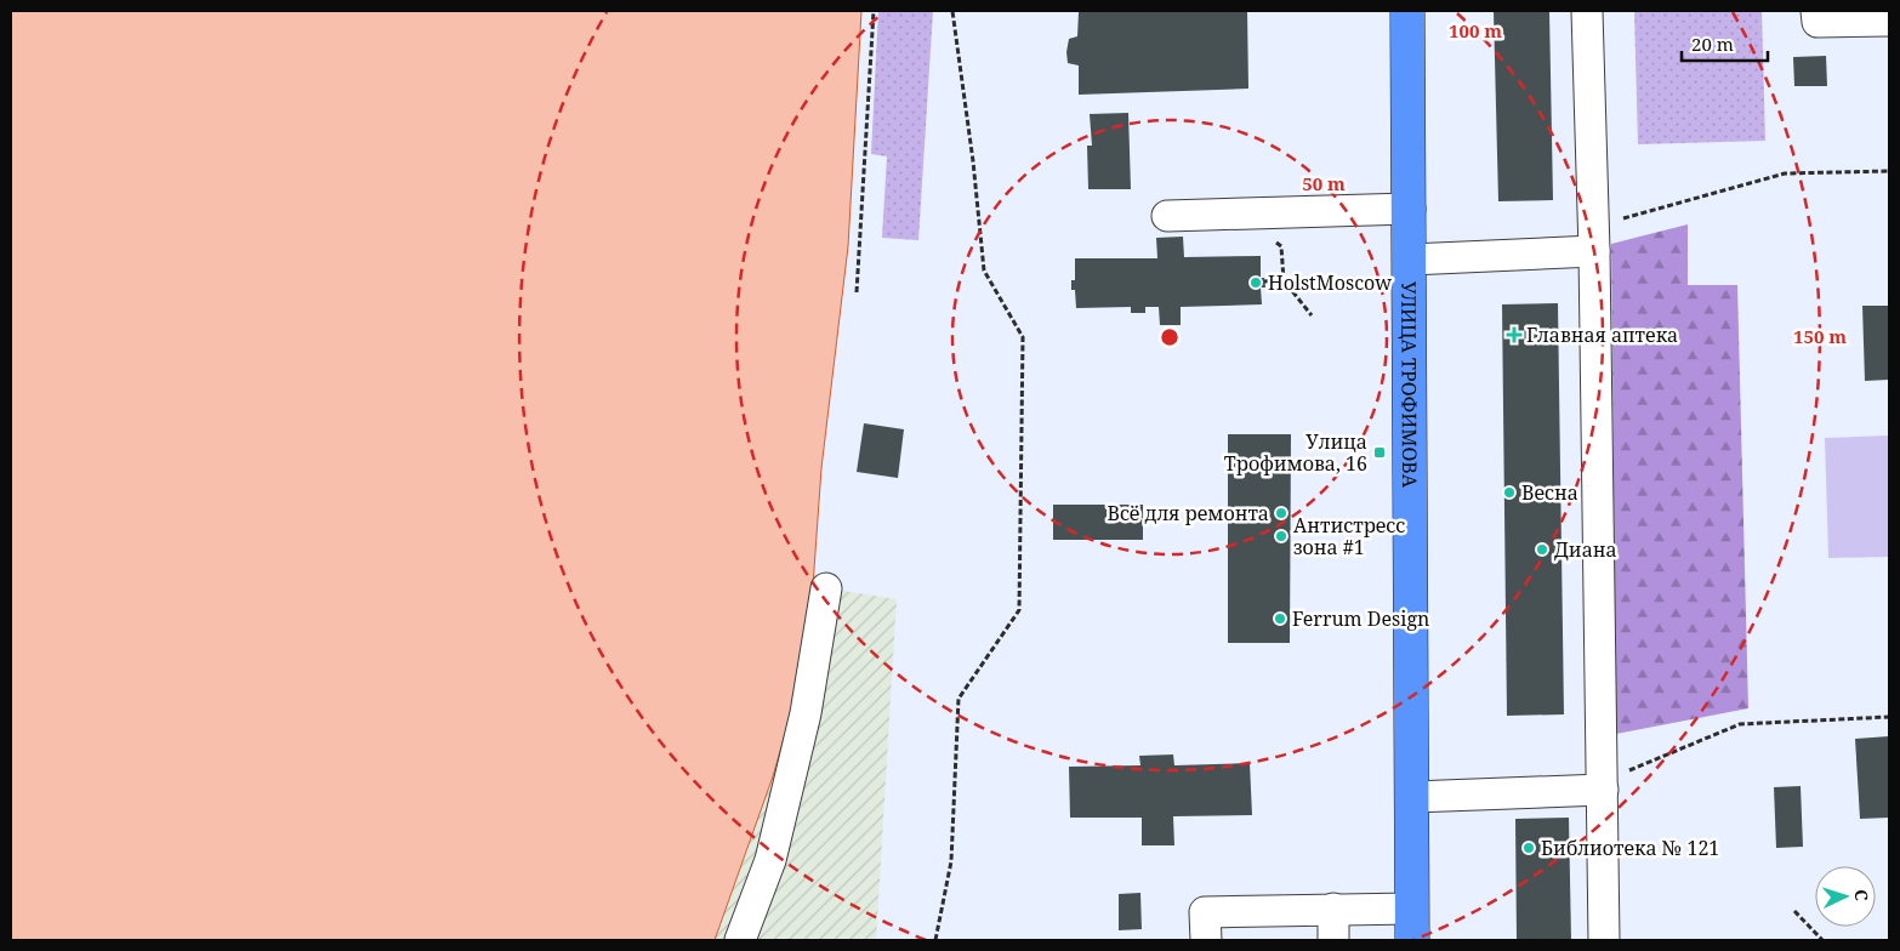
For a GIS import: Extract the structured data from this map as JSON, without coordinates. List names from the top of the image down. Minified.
{"streets":{"main road":["УЛИЦА ТРОФИМОВА"]},"places":{"other":["HolstMoscow","Весна","Всё для ремонта","Антистресс зона #1","Диана","Ferrum Design","Библиотека № 121"],"health":["Главная аптека"],"transit":["Улица Трофимова, 16"]},"scale_bar":"20 m","north":"right","rings":["100 m","50 m","150 m"]}
